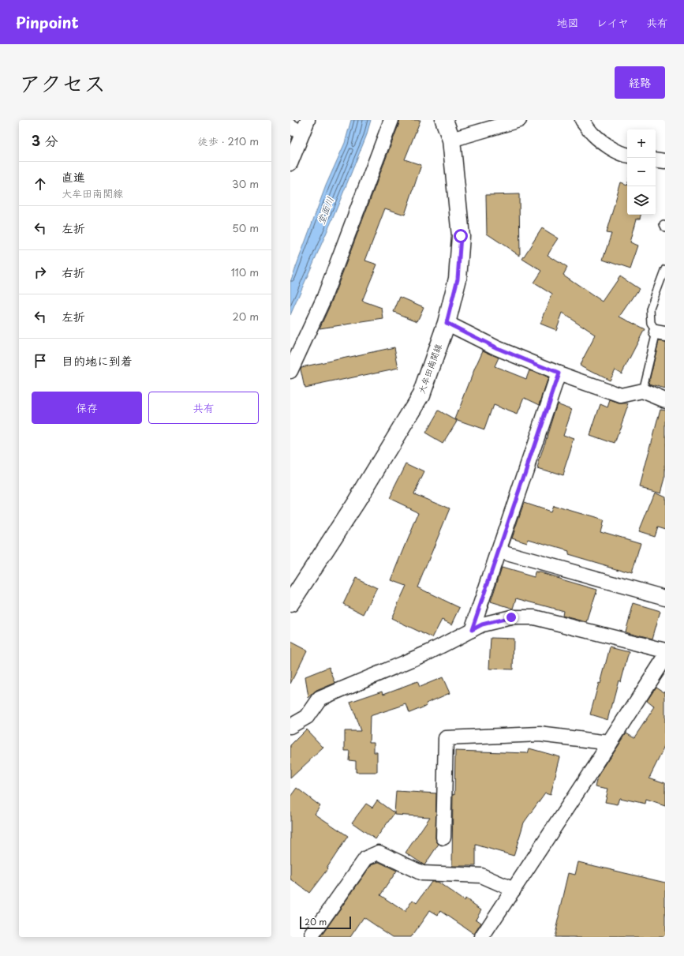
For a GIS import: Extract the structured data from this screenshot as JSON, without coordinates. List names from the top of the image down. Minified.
{"streets":{"main road":["大牟田南関線"]},"water":["堂面川"],"scale_bar":"20 m","page":{"header":"Pinpoint","nav":["地図","レイヤ","共有"],"title":"アクセス","buttons":["経路",["保存","共有"]],"heading":["3 分","徒歩 · 210 m"],"map_buttons":["+","−"],"list":[["直進","大牟田南関線","30 m"],["左折","50 m"],["右折","110 m"],["左折","20 m"],"目的地に到着"],"scale":"20 m"}}
